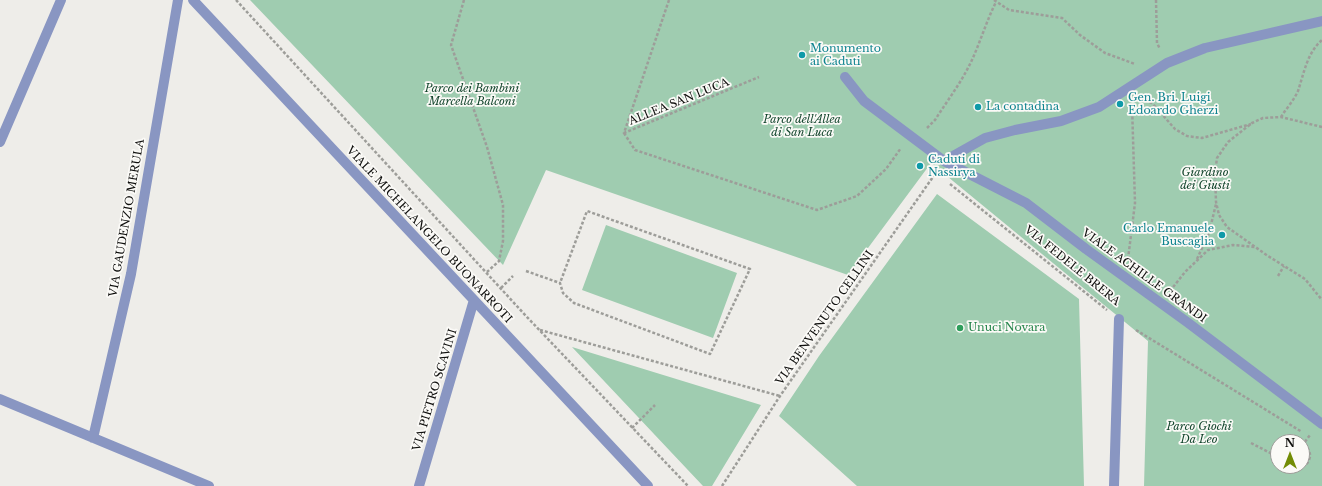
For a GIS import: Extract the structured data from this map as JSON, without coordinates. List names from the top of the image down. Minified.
{"streets":{"street":["VIA GAUDENZIO MERULA","VIALE MICHELANGELO BUONARROTI","VIA FEDELE BRERA","VIALE ACHILLE GRANDI","VIA PIETRO SCAVINI"],"path":["ALLEA SAN LUCA","VIA BENVENUTO CELLINI"]},"crossings":[["VIALE MICHELANGELO BUONARROTI","VIA PIETRO SCAVINI"],["VIALE ACHILLE GRANDI","VIA BENVENUTO CELLINI"]],"parks":["Parco dei Bambini Marcella Balconi","Parco dell'Allea di San Luca","Giardino dei Giusti","Parco Giochi Da Leo"],"places":["Monumento ai Caduti","Gen. Bri. Luigi Edoardo Gherzi","La contadina","Caduti di Nassirya","Carlo Emanuele Buscaglia","Unuci Novara"],"north":"top"}
